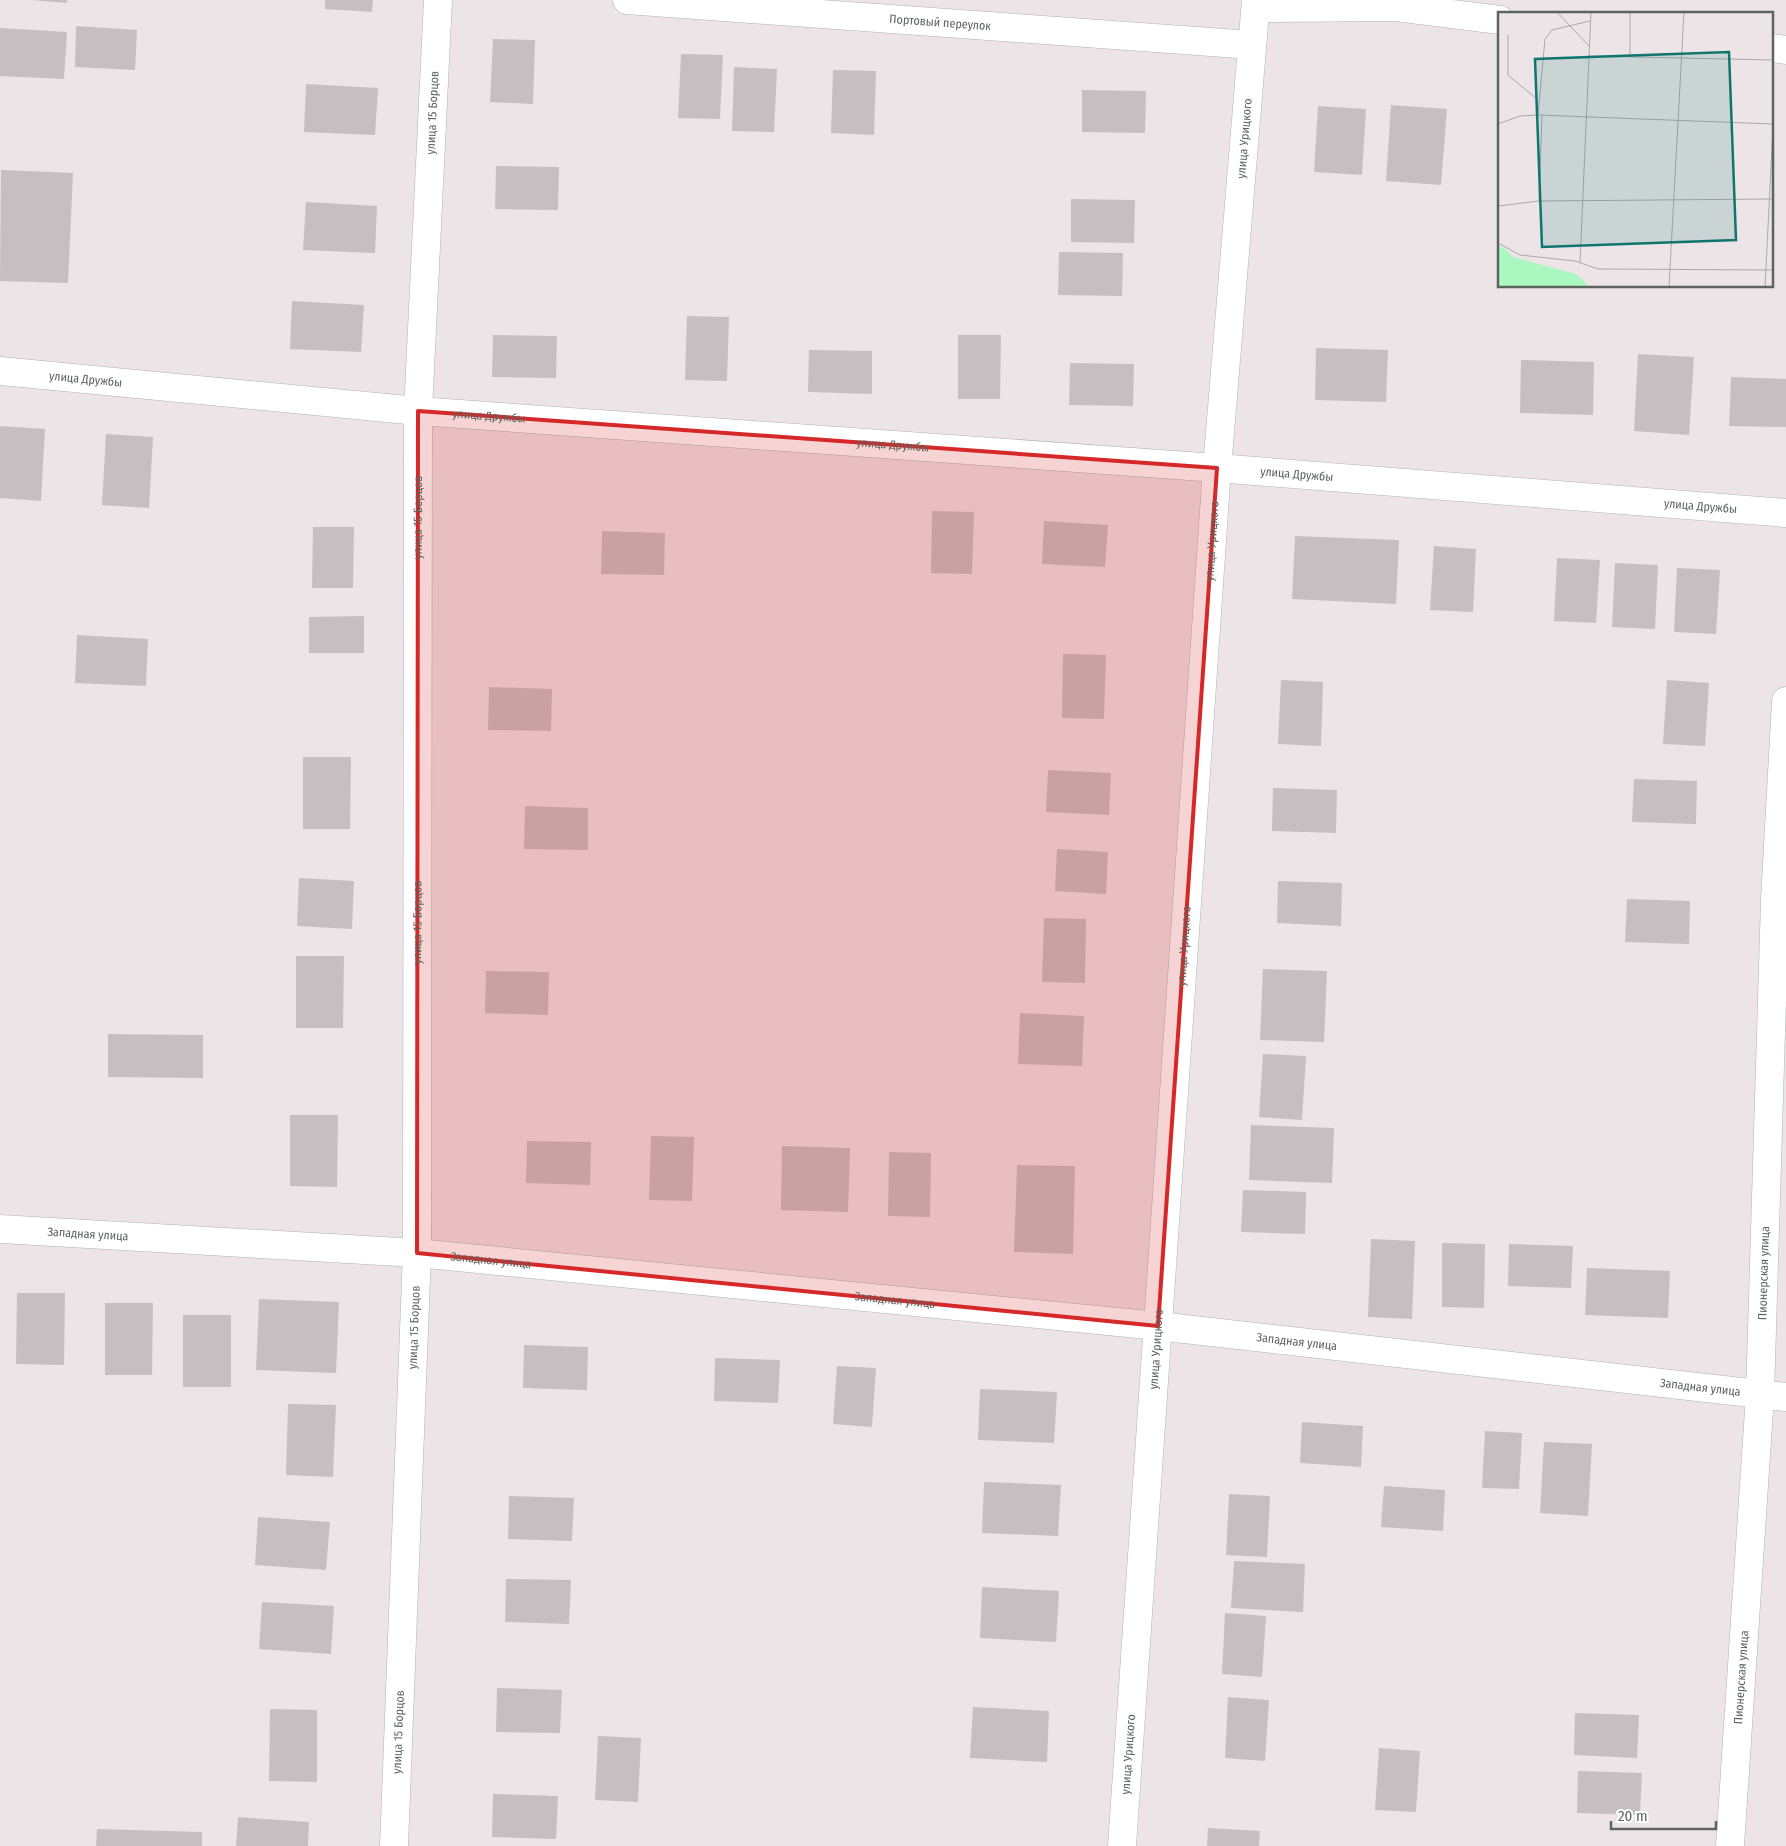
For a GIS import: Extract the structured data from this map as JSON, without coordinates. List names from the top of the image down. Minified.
{"streets":{"street":["Портовый переулок","улица 15 Борцов","улица Урицкого","улица Дружбы","Западная улица","Пионерская улица"]},"crossings":[["Портовый переулок","улица Урицкого"],["улица 15 Борцов","улица Дружбы"],["улица 15 Борцов","Западная улица"],["улица Урицкого","улица Дружбы"],["улица Урицкого","Западная улица"],["Западная улица","Пионерская улица"]],"scale_bar":"20 m"}
